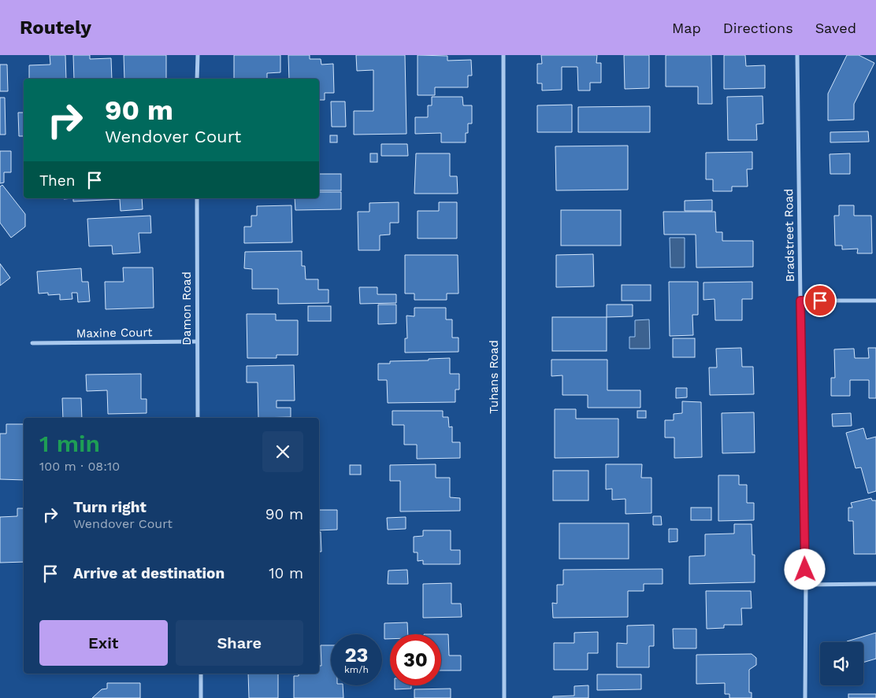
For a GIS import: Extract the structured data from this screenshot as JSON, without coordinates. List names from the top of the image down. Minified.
{"streets":{"street":["Bradstreet Road","Damon Road","Maxine Court","Tuhans Road"]},"crossings":[["Damon Road","Maxine Court"]],"page":{"header":"Routely","nav":["Map","Directions","Saved"],"turn":["90 m","Wendover Court"],"then":"Then","heading":["1 min","100 m · 08:10"],"list":[{"name":"Turn right","note":"Wendover Court","value":"90 m"},{"name":"Arrive at destination","value":"10 m"}],"buttons":["Exit","Share"],"speed":"23 km/h","limit":"30"}}
